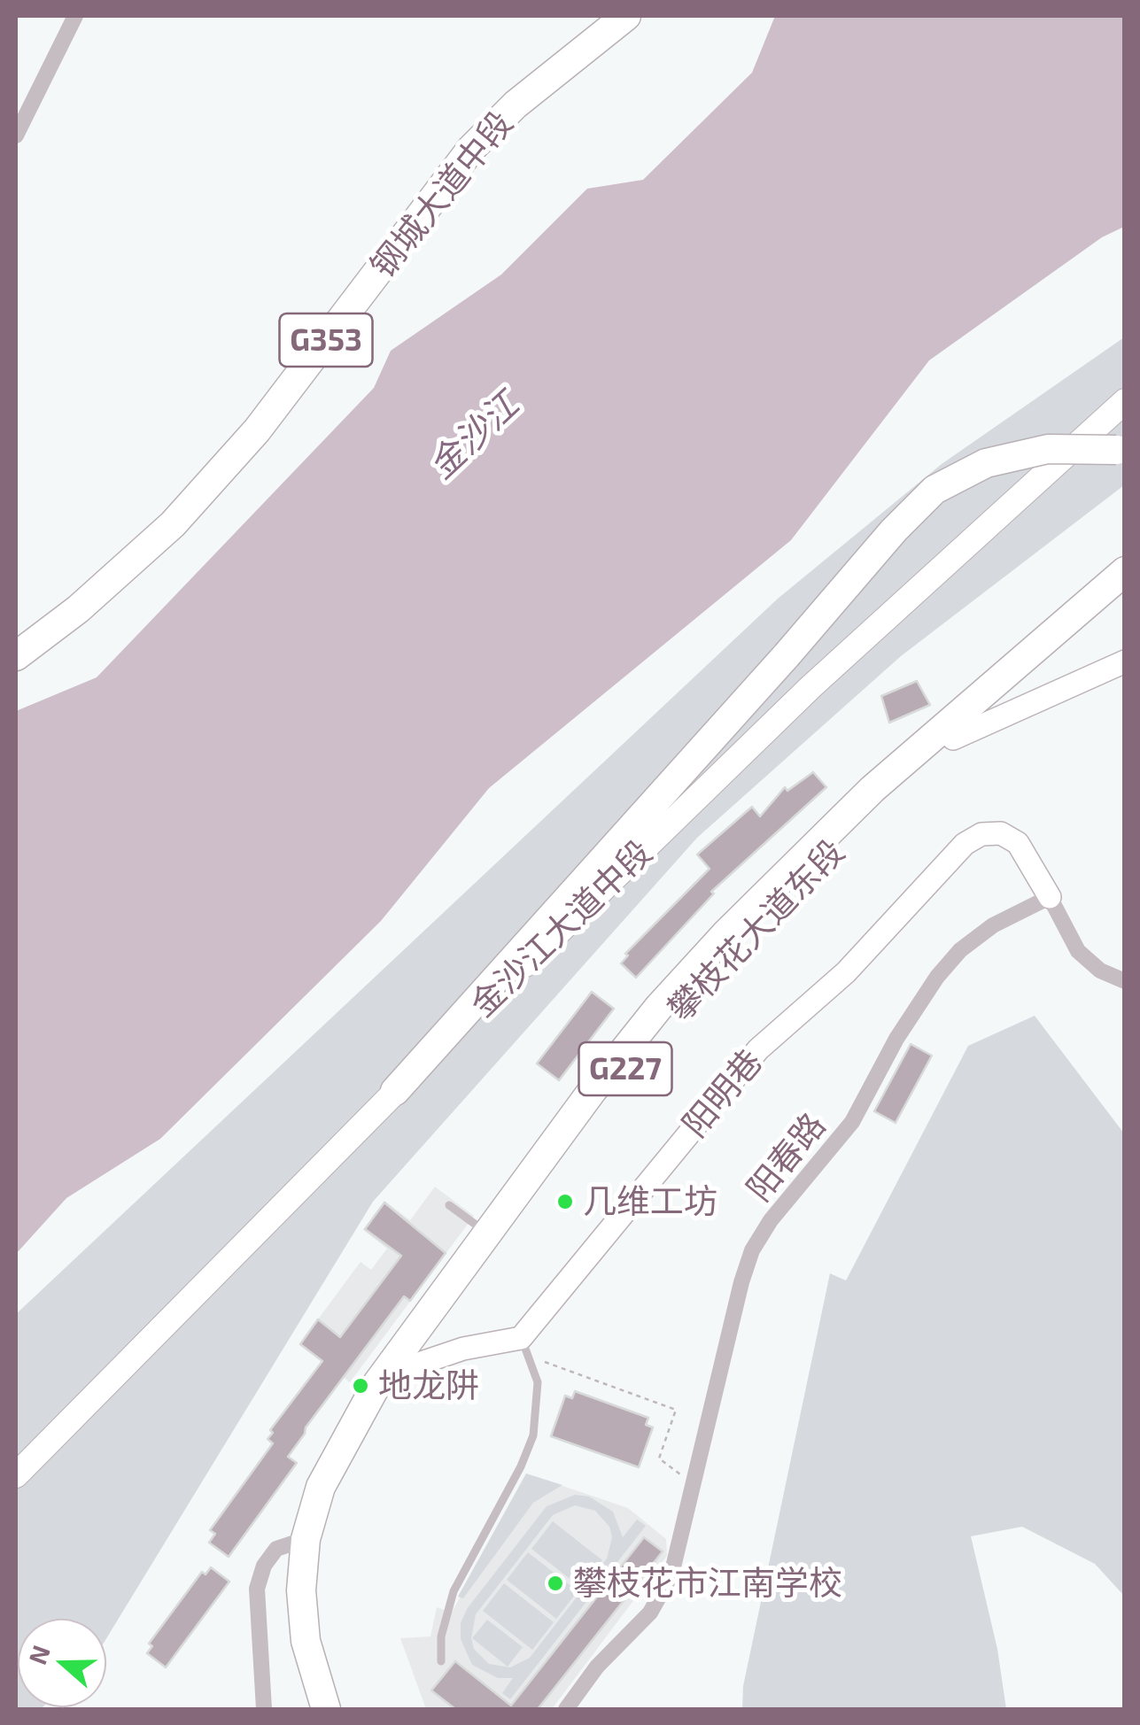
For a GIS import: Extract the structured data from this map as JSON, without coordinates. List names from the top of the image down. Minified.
{"streets":{"highway":["钢城大道中段","G353","攀枝花大道东段","G227"],"main road":["金沙江大道中段"],"street":["阳明巷","阳春路"]},"crossings":[["攀枝花大道东段","G227"],["阳明巷","阳春路"]],"water":["金沙江"],"places":["几维工坊","地龙阱","攀枝花市江南学校"],"north":"left"}
